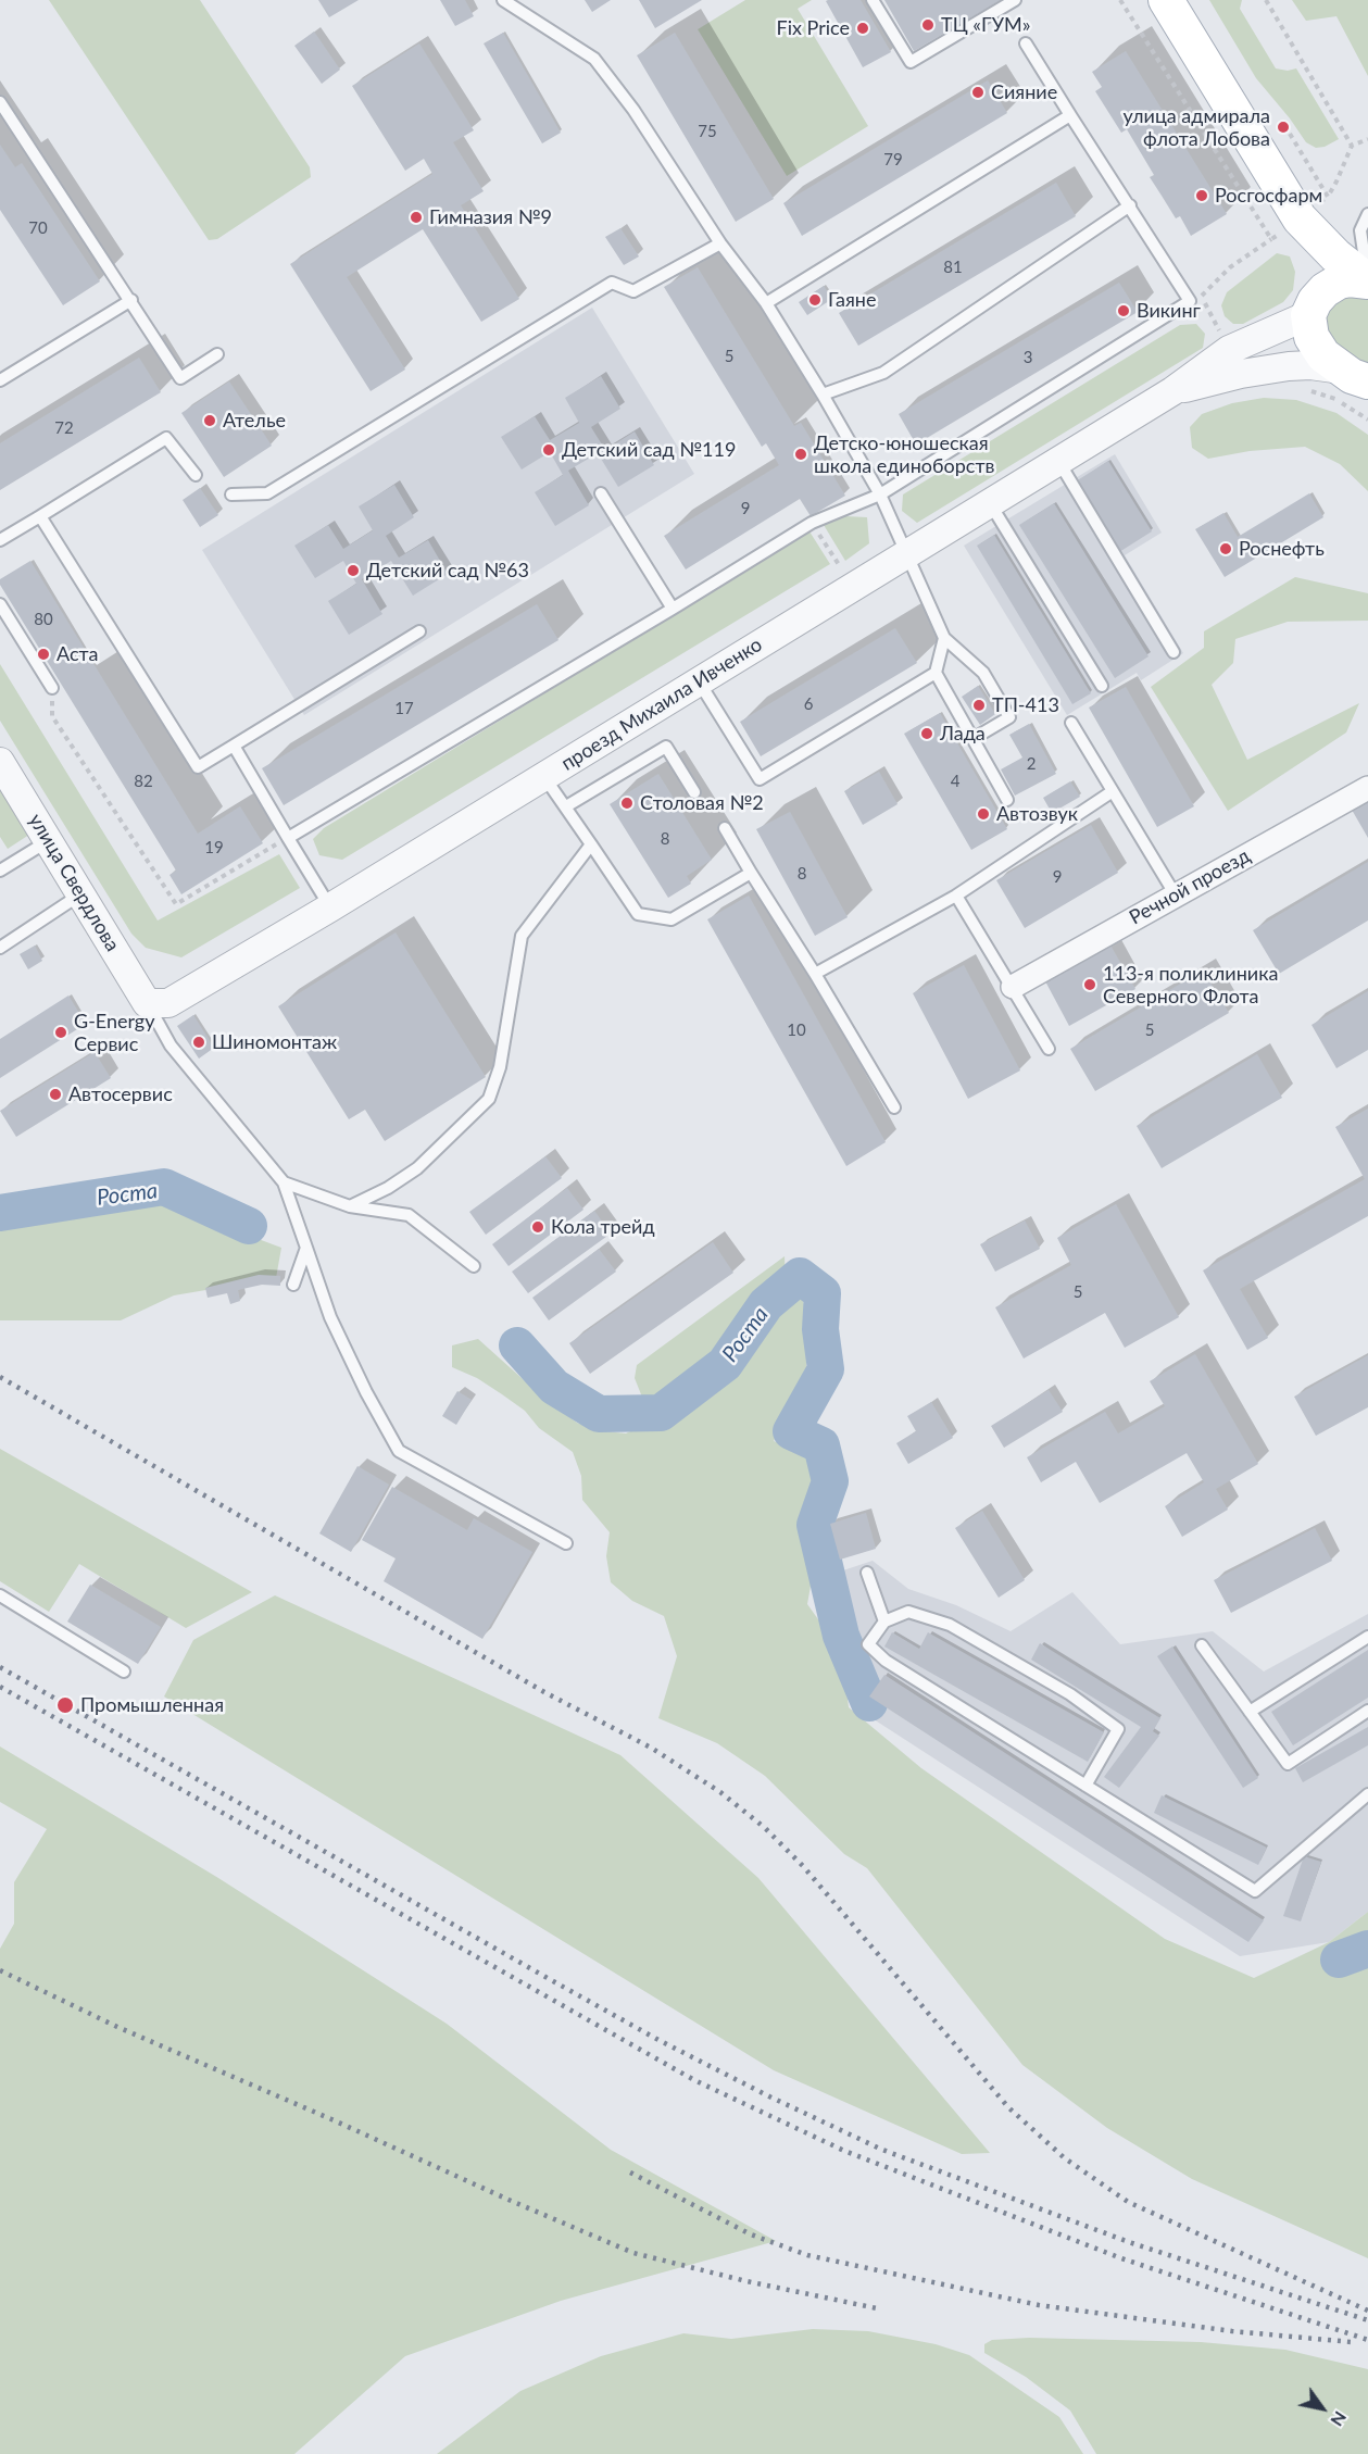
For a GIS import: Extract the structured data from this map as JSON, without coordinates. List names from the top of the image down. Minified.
{"streets":{"street":["проезд Михаила Ивченко","улица Свердлова","Речной проезд"]},"crossings":[["проезд Михаила Ивченко","улица Свердлова"]],"water":["Роста"],"places":["ТЦ «ГУМ»","Fix Price","Сияние","улица адмирала флота Лобова","Росгосфарм","Гимназия №9","Гаяне","Викинг","Ателье","Детский сад №119","Детско-юношеская школа единоборств","Роснефть","Детский сад №63","Аста","ТП-413","Лада","Столовая №2","Автозвук","113-я поликлиника Северного Флота","G-Energy Сервис","Шиномонтаж","Автосервис","Кола трейд","Промышленная"],"house_numbers":["75","79","70","81","5","3","72","9","80","6","17","2","82","4","8","19","8","9","10","5","5"],"north":"bottom right"}
